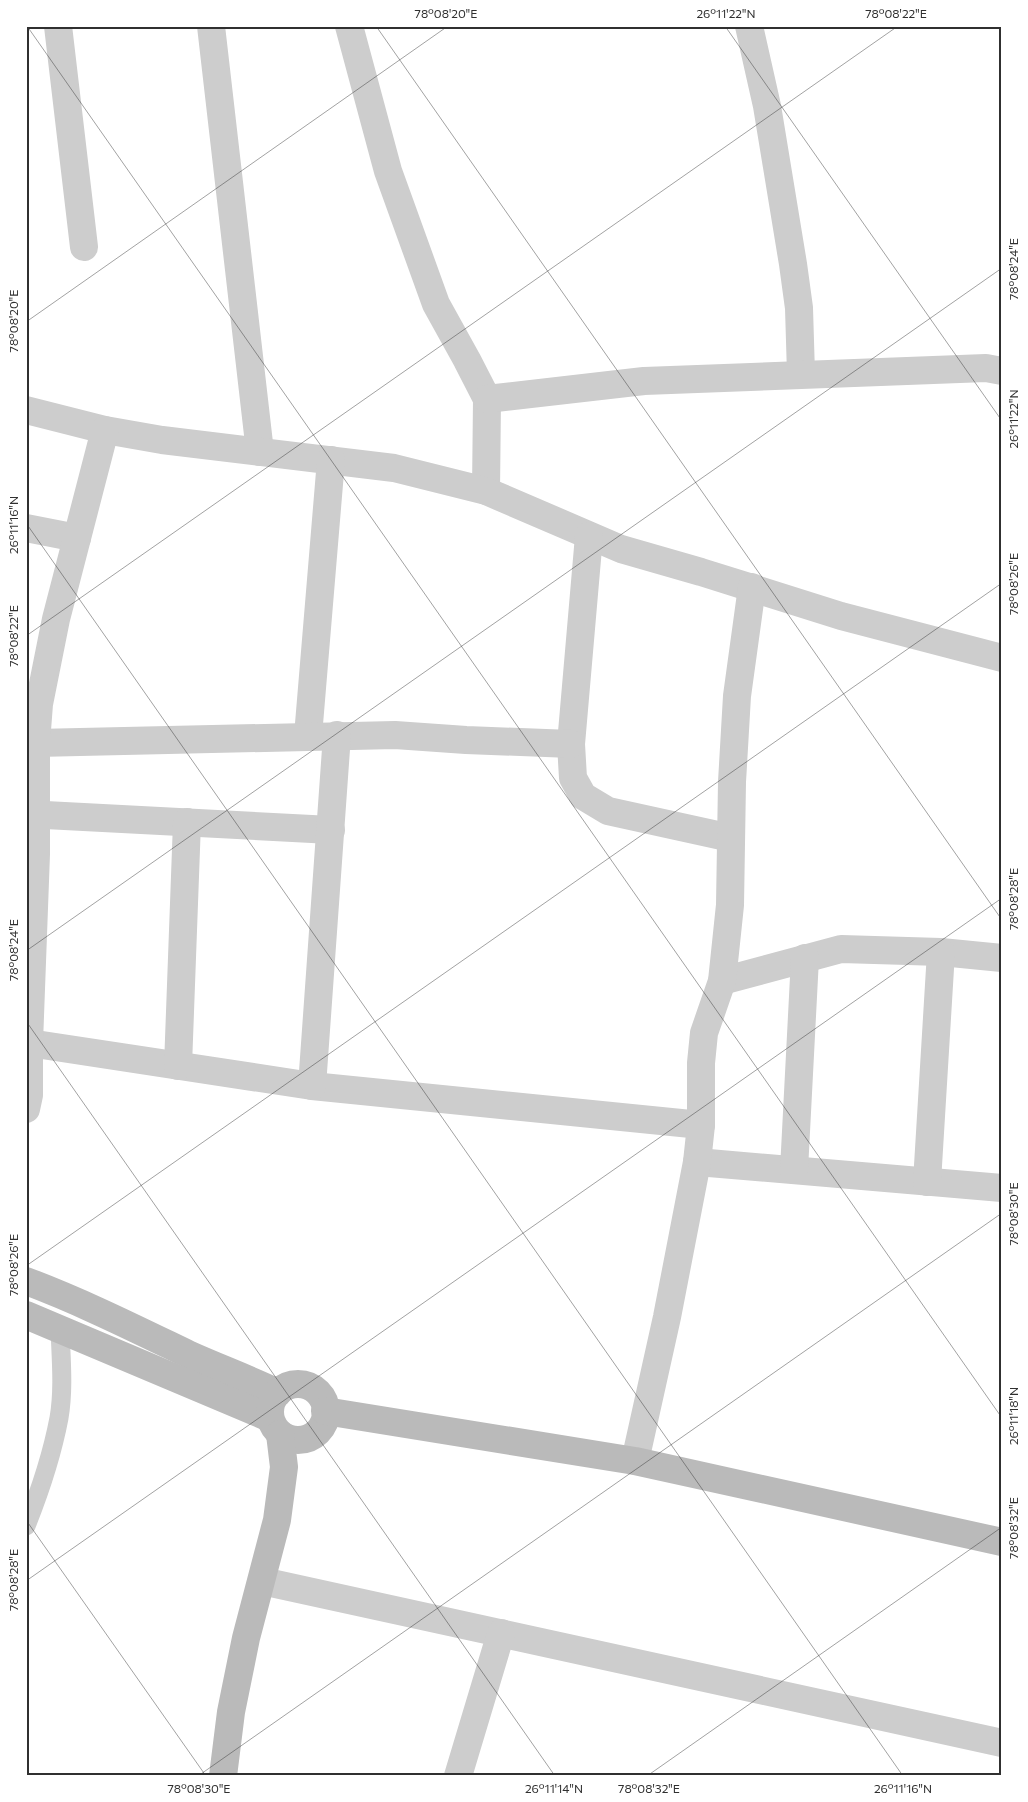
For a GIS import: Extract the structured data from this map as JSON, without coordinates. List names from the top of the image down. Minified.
{"coordinates":["78°08'20\"E","26°11'22\"N","78°08'22\"E","78°08'24\"E","26°11'16\"N","78°08'26\"E","78°08'28\"E","78°08'30\"E","26°11'18\"N","78°08'32\"E","26°11'14\"N"]}
